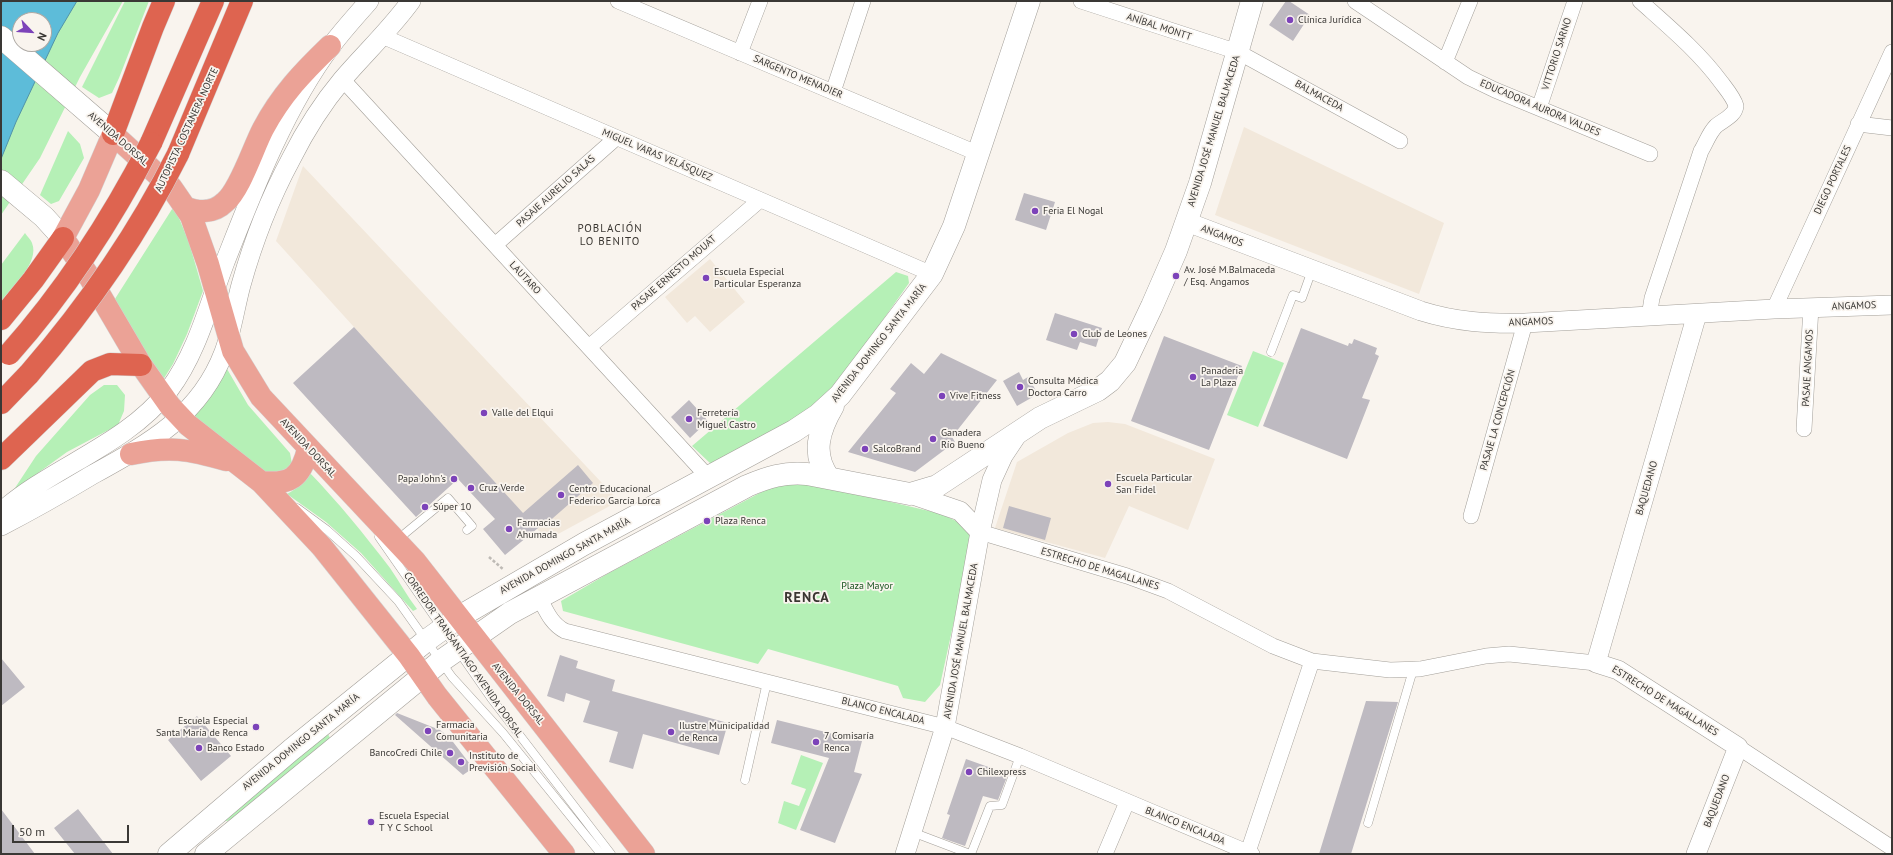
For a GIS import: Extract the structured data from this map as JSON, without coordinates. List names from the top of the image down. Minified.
{"streets":{"highway":["AUTOPISTA COSTANERA NORTE"],"main road":["AVENIDA JOSÉ MANUEL BALMACEDA","AVENIDA DORSAL","AVENIDA DOMINGO SANTA MARÍA"],"street":["ANÍBAL MONTT","VITTORIO SARNO","SARGENTO MENADIER","BALMACEDA","EDUCADORA AURORA VALDES","MIGUEL VARAS VELÁSQUEZ","DIEGO PORTALES","PASAJE AURELIO SALAS","ANGAMOS","PASAJE ERNESTO MOUAT","LAUTARO","PASAJE ANGAMOS","PASAJE LA CONCEPCIÓN","BAQUEDANO","ESTRECHO DE MAGALLANES","BLANCO ENCALADA"],"lane":["CORREDOR TRANSANTIAGO AVENIDA DORSAL"]},"crossings":[["ANÍBAL MONTT","BALMACEDA"],["ANÍBAL MONTT","AVENIDA JOSÉ MANUEL BALMACEDA"],["VITTORIO SARNO","EDUCADORA AURORA VALDES"],["SARGENTO MENADIER","AVENIDA DOMINGO SANTA MARÍA"],["BALMACEDA","AVENIDA JOSÉ MANUEL BALMACEDA"],["AVENIDA JOSÉ MANUEL BALMACEDA","ANGAMOS"],["AVENIDA JOSÉ MANUEL BALMACEDA","ESTRECHO DE MAGALLANES"],["AVENIDA JOSÉ MANUEL BALMACEDA","BLANCO ENCALADA"],["AVENIDA DORSAL","AVENIDA DOMINGO SANTA MARÍA"],["AVENIDA DORSAL","CORREDOR TRANSANTIAGO AVENIDA DORSAL"],["MIGUEL VARAS VELÁSQUEZ","PASAJE AURELIO SALAS"],["MIGUEL VARAS VELÁSQUEZ","PASAJE ERNESTO MOUAT"],["MIGUEL VARAS VELÁSQUEZ","AVENIDA DOMINGO SANTA MARÍA"],["DIEGO PORTALES","ANGAMOS"],["PASAJE AURELIO SALAS","LAUTARO"],["ANGAMOS","PASAJE ANGAMOS"],["ANGAMOS","PASAJE LA CONCEPCIÓN"],["ANGAMOS","BAQUEDANO"],["PASAJE ERNESTO MOUAT","LAUTARO"],["LAUTARO","AVENIDA DOMINGO SANTA MARÍA"],["AVENIDA DOMINGO SANTA MARÍA","CORREDOR TRANSANTIAGO AVENIDA DORSAL"],["BAQUEDANO","ESTRECHO DE MAGALLANES"]],"districts":["POBLACIÓN LO BENITO","RENCA"],"parks":["Plaza Mayor"],"places":["Clínica Jurídica","Feria El Nogal","Av. José M.Balmaceda / Esq. Angamos","Escuela Especial Particular Esperanza","Club de Leones","Panaderia La Plaza","Consulta Médica Doctora Carro","Vive Fitness","Valle del Elqui","Ferretería Miguel Castro","Ganadera Río Bueno","SalcoBrand","Papa John's","Escuela Particular San Fidel","Cruz Verde","Centro Educacional Federico García Lorca","Súper 10","Plaza Renca","Farmacias Ahumada","Escuela Especial Santa María de Renca","Farmacia Comunitaria","Ilustre Municipalidad de Renca","7 Comisaría Renca","Banco Estado","BancoCredi Chile","Instituto de Previsión Social","Chilexpress","Escuela Especial T Y C School"],"scale_bar":"50 m","north":"bottom right"}
